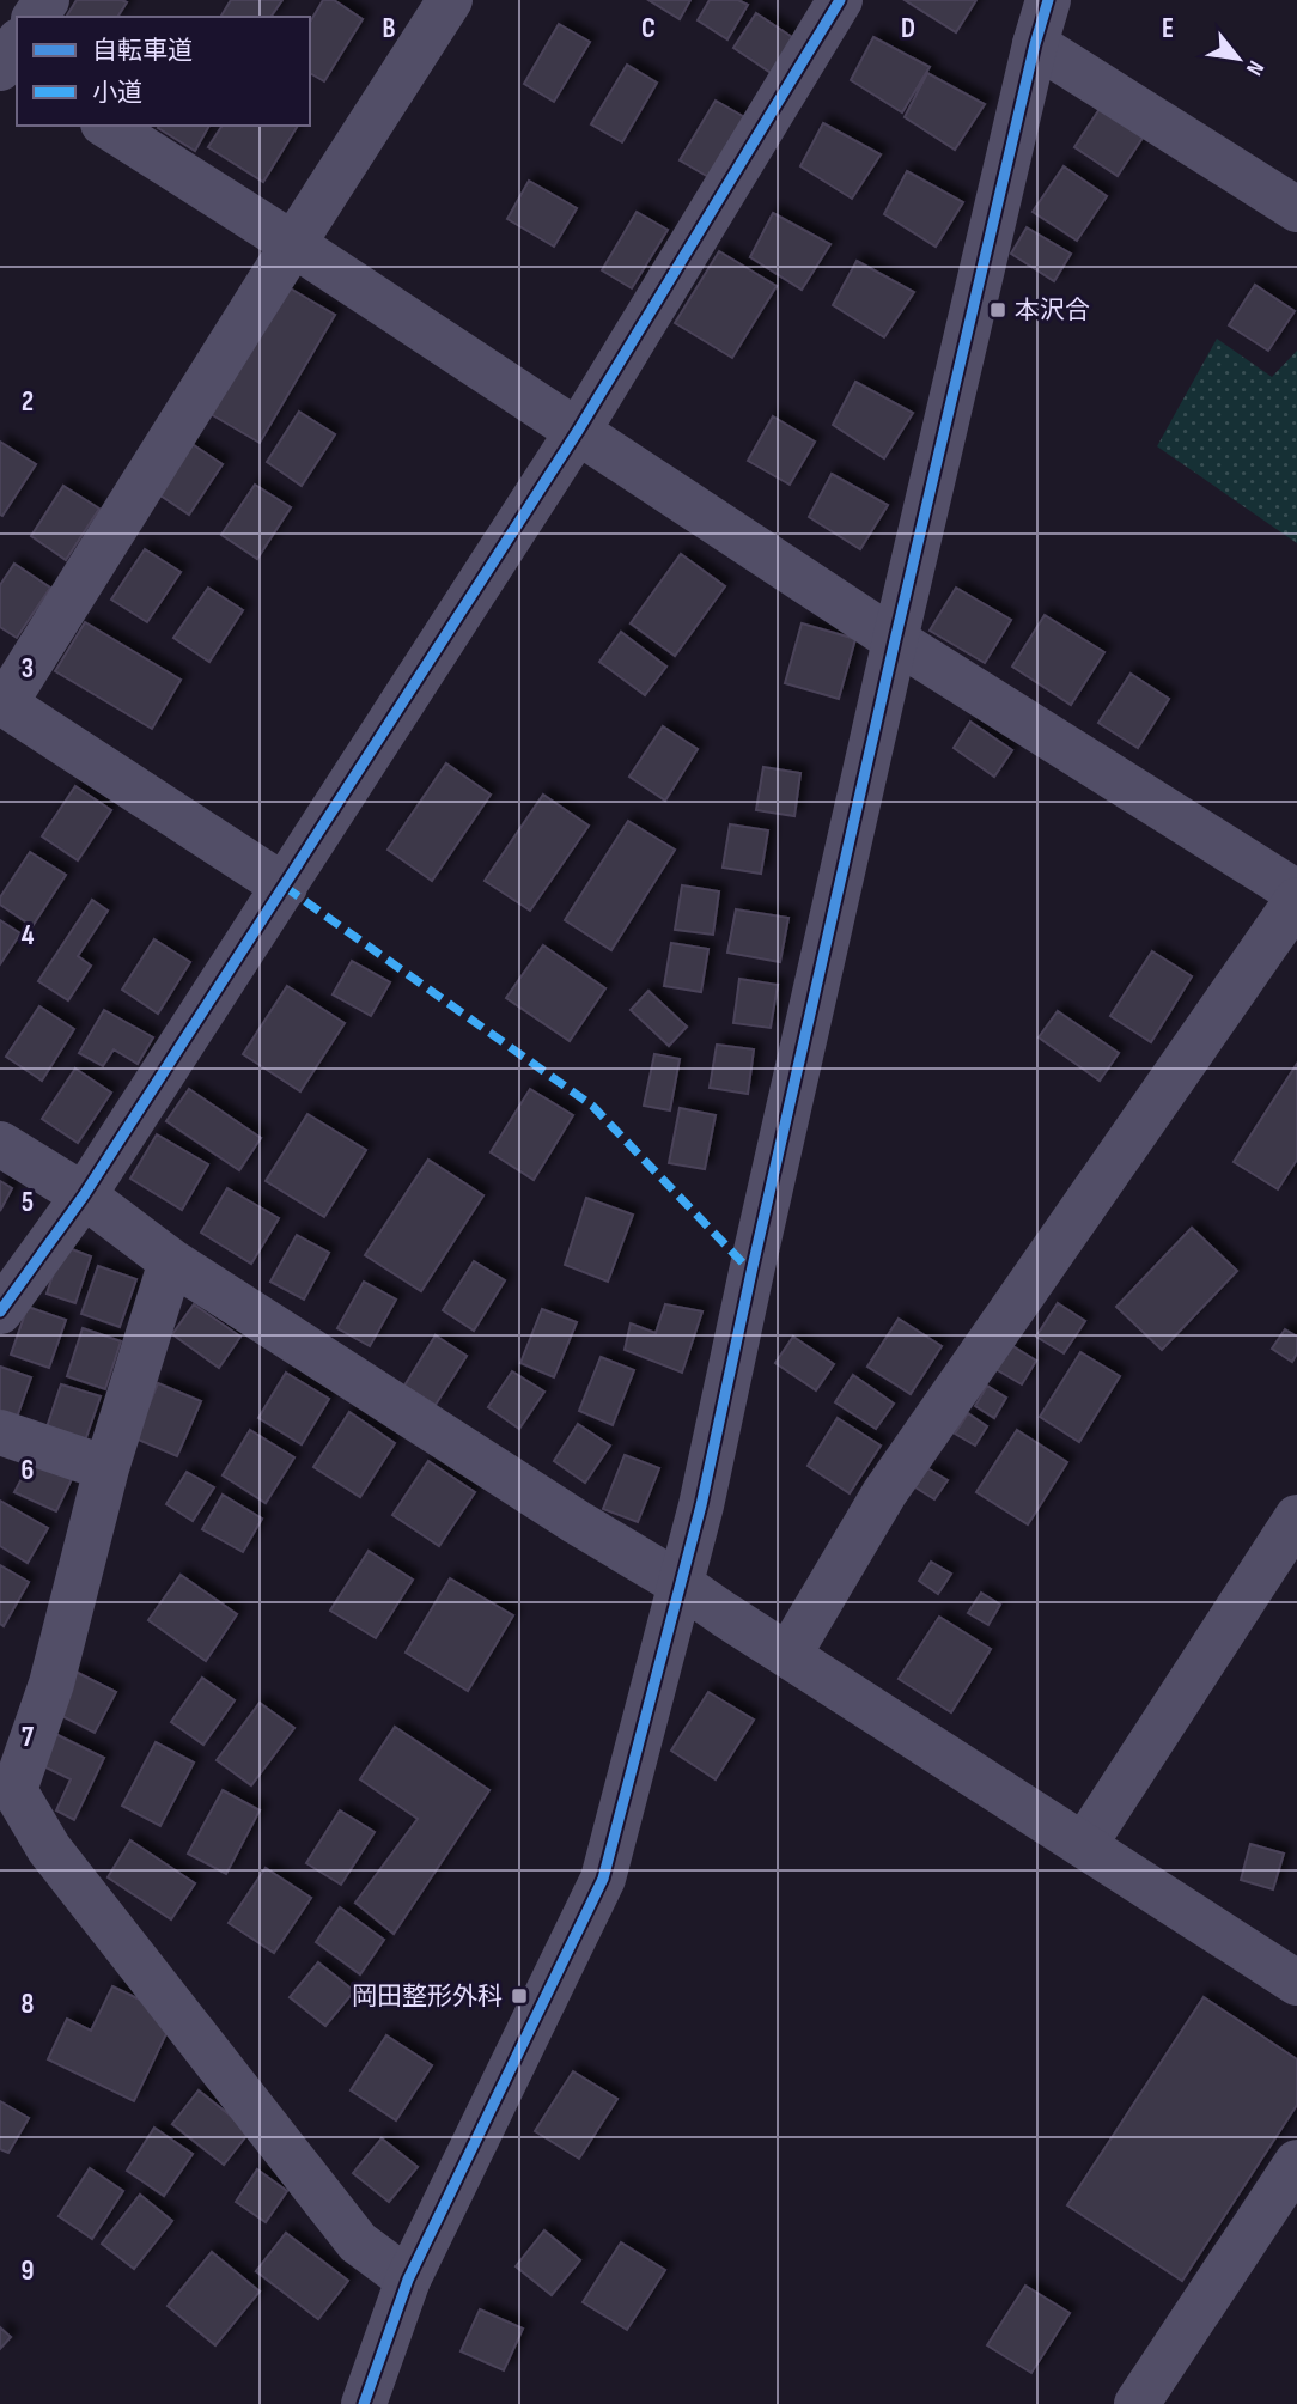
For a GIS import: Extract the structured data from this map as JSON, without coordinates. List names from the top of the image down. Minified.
{"places":{"transit":["本沢合","岡田整形外科"]},"legend":["自転車道","小道"],"north":"bottom right","grid":{"columns":["B","C","D","E"],"rows":["2","3","4","5","6","7","8","9"]}}
